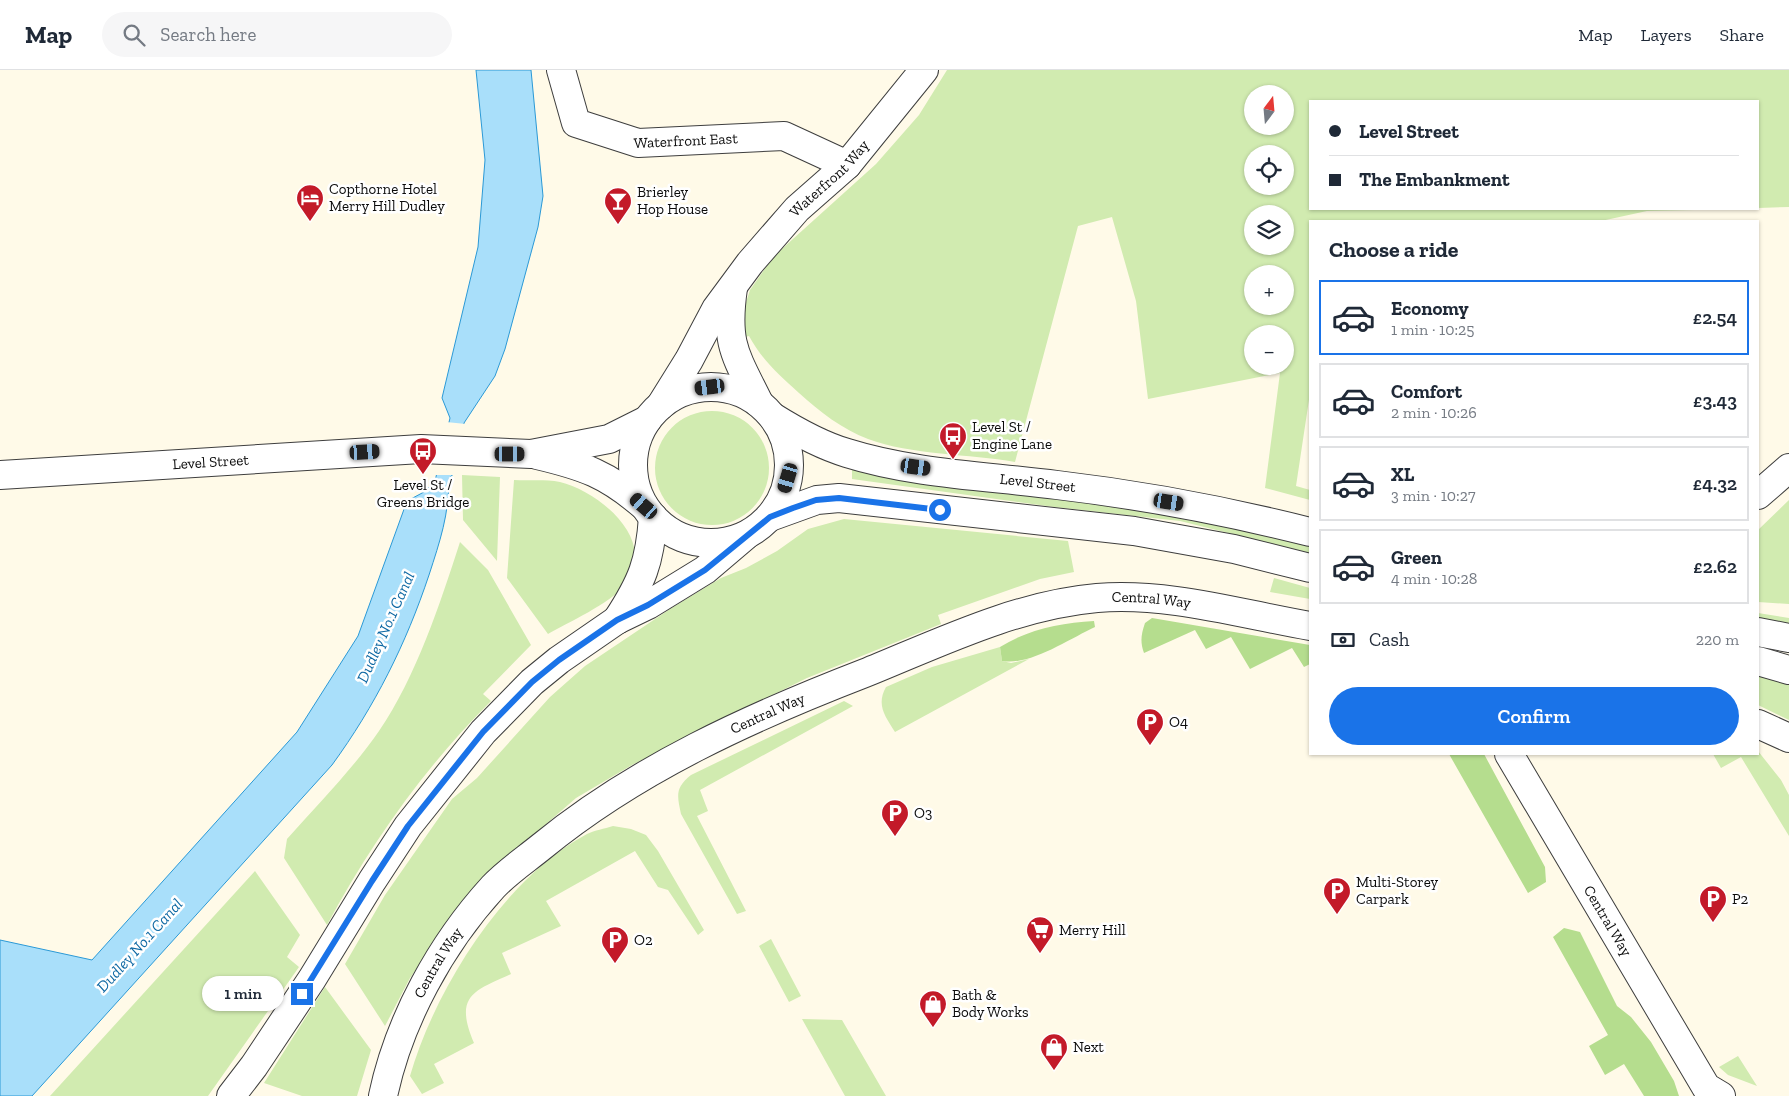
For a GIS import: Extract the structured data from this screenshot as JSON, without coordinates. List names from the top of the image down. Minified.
{"streets":{"street":["Waterfront East","Waterfront Way","Level Street","Central Way"]},"crossings":[["Waterfront East","Waterfront Way"],["Waterfront Way","Level Street"]],"water":["Dudley No.1 Canal"],"places":{"hotel":["Copthorne Hotel Merry Hill Dudley"],"bar":["Brierley Hop House"],"bus stop":["Level St / Engine Lane","Level St / Greens Bridge"],"parking":["O4","O3","Multi-Storey Carpark","P2","O2"],"supermarket":["Merry Hill"],"shop":["Bath & Body Works","Next"]},"north":"top","page":{"header":"Map","search":"Search here","nav":["Map","Layers","Share"],"map_buttons":["+","−"],"banner":["Level Street","The Embankment"],"heading":"Choose a ride","list":[{"name":"Economy","note":"1 min · 10:25","value":"£2.54"},{"name":"Comfort","note":"2 min · 10:26","value":"£3.43"},{"name":"XL","note":"3 min · 10:27","value":"£4.32"},{"name":"Green","note":"4 min · 10:28","value":"£2.62"}],"pay":["Cash","220 m"],"buttons":"Confirm","bubble":"1 min"}}
